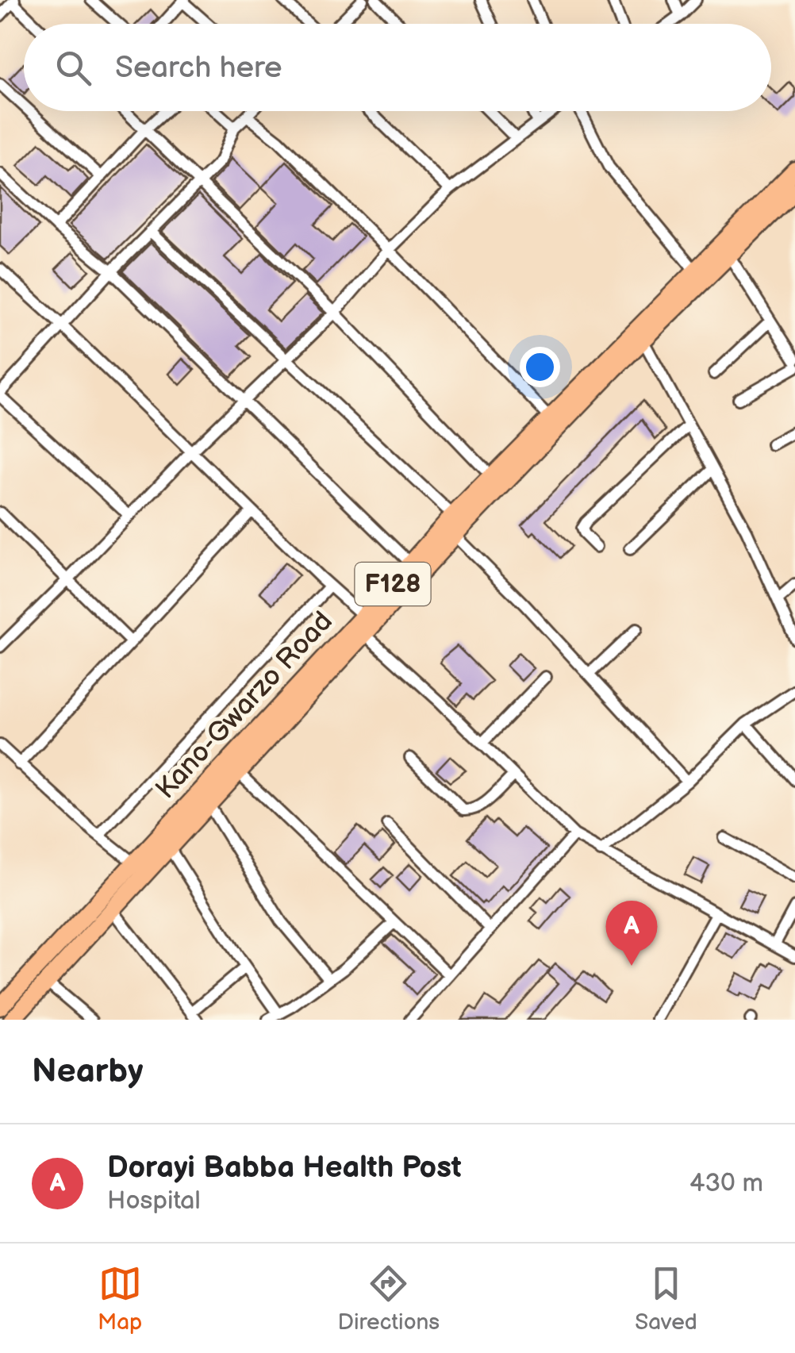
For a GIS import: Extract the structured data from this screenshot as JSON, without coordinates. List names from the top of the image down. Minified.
{"streets":{"main road":["F128","Kano-Gwarzo Road"]},"crossings":[["F128","Kano-Gwarzo Road"]],"page":{"search":"Search here","pins":"A","heading":"Nearby","list":[{"mark":"A","name":"Dorayi Babba Health Post","note":"Hospital","value":"430 m"}],"nav":["Map","Directions","Saved"]}}
